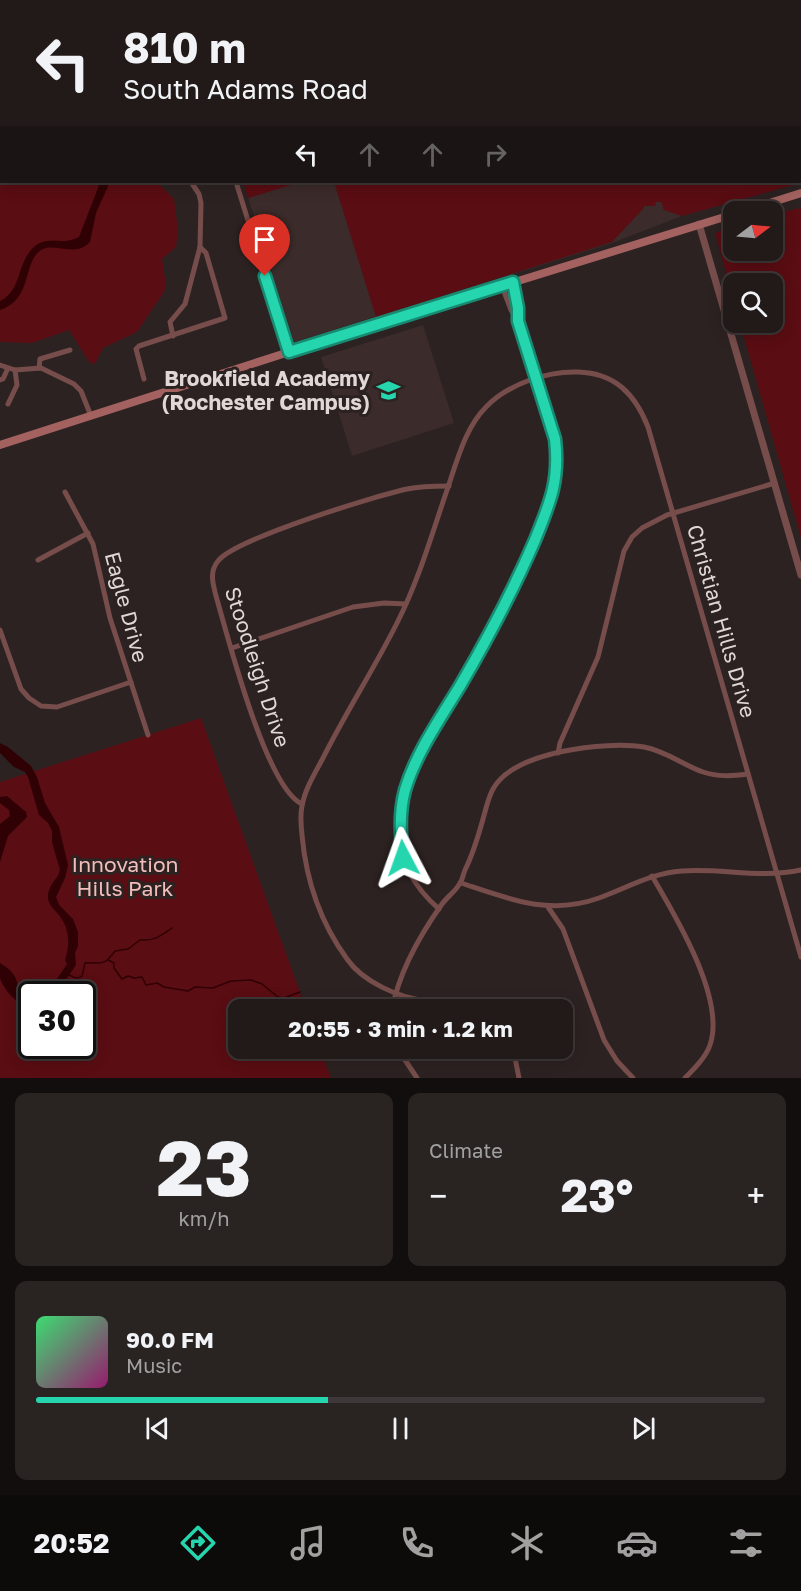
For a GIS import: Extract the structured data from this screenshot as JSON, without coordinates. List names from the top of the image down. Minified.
{"streets":{"street":["Eagle Drive","Christian Hills Drive","Stoodleigh Drive"]},"crossings":[["Christian Hills Drive","Stoodleigh Drive"]],"parks":["Innovation Hills Park"],"places":{"school or university":["Brookfield Academy (Rochester Campus)"]},"north":"right","page":{"turn":["810 m","South Adams Road"],"limit":"30","trip":"20:55 · 3 min · 1.2 km","tile":[["23","km/h"],"Climate"],"heat":["−","23°","+"],"song":["90.0 FM","Music"],"tabs":"20:52"}}
